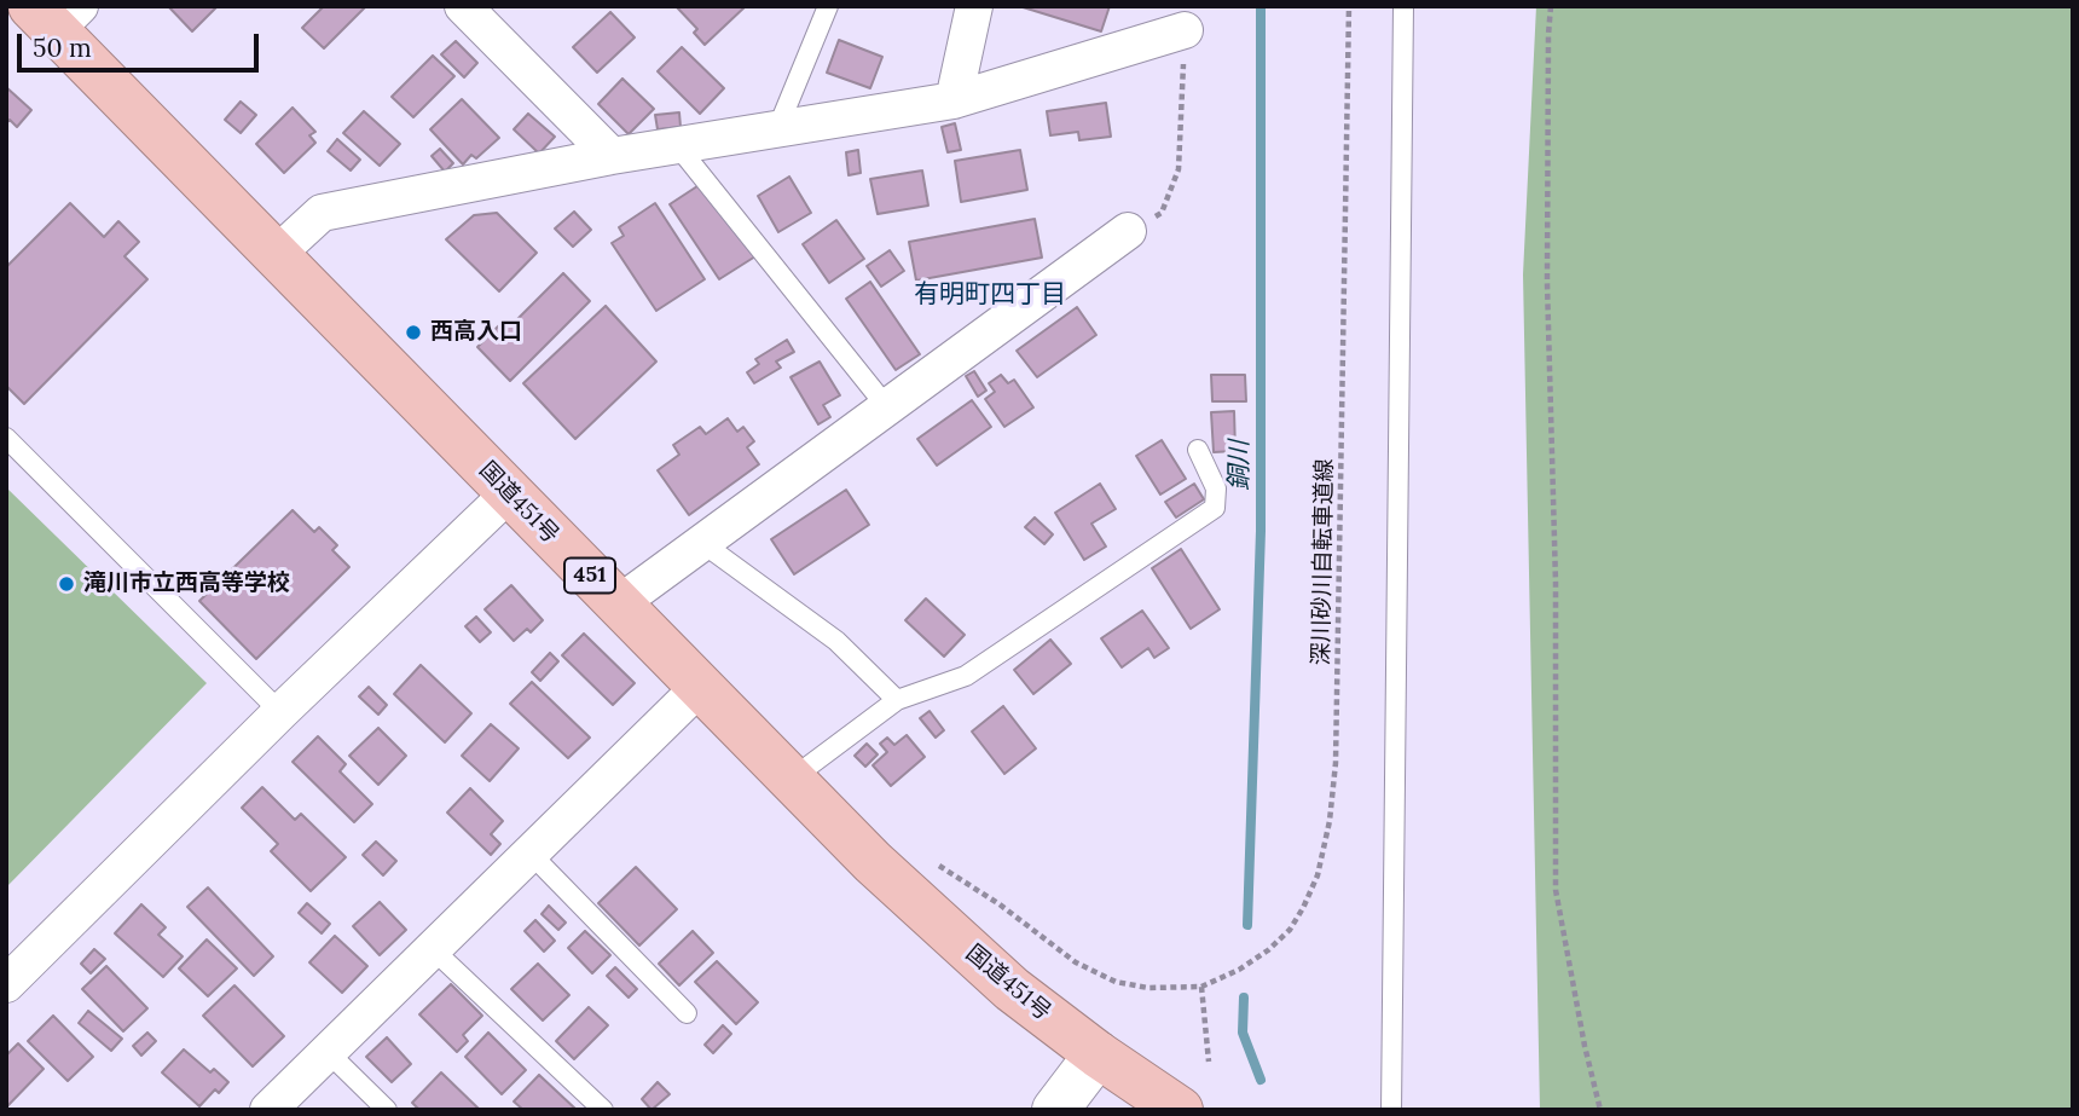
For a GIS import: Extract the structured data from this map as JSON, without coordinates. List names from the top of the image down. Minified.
{"streets":{"highway":["国道451号","451"],"path":["深川砂川自転車道線"]},"districts":["有明町四丁目"],"water":["銅川"],"places":["西高入口","滝川市立西高等学校"],"scale_bar":"50 m"}
